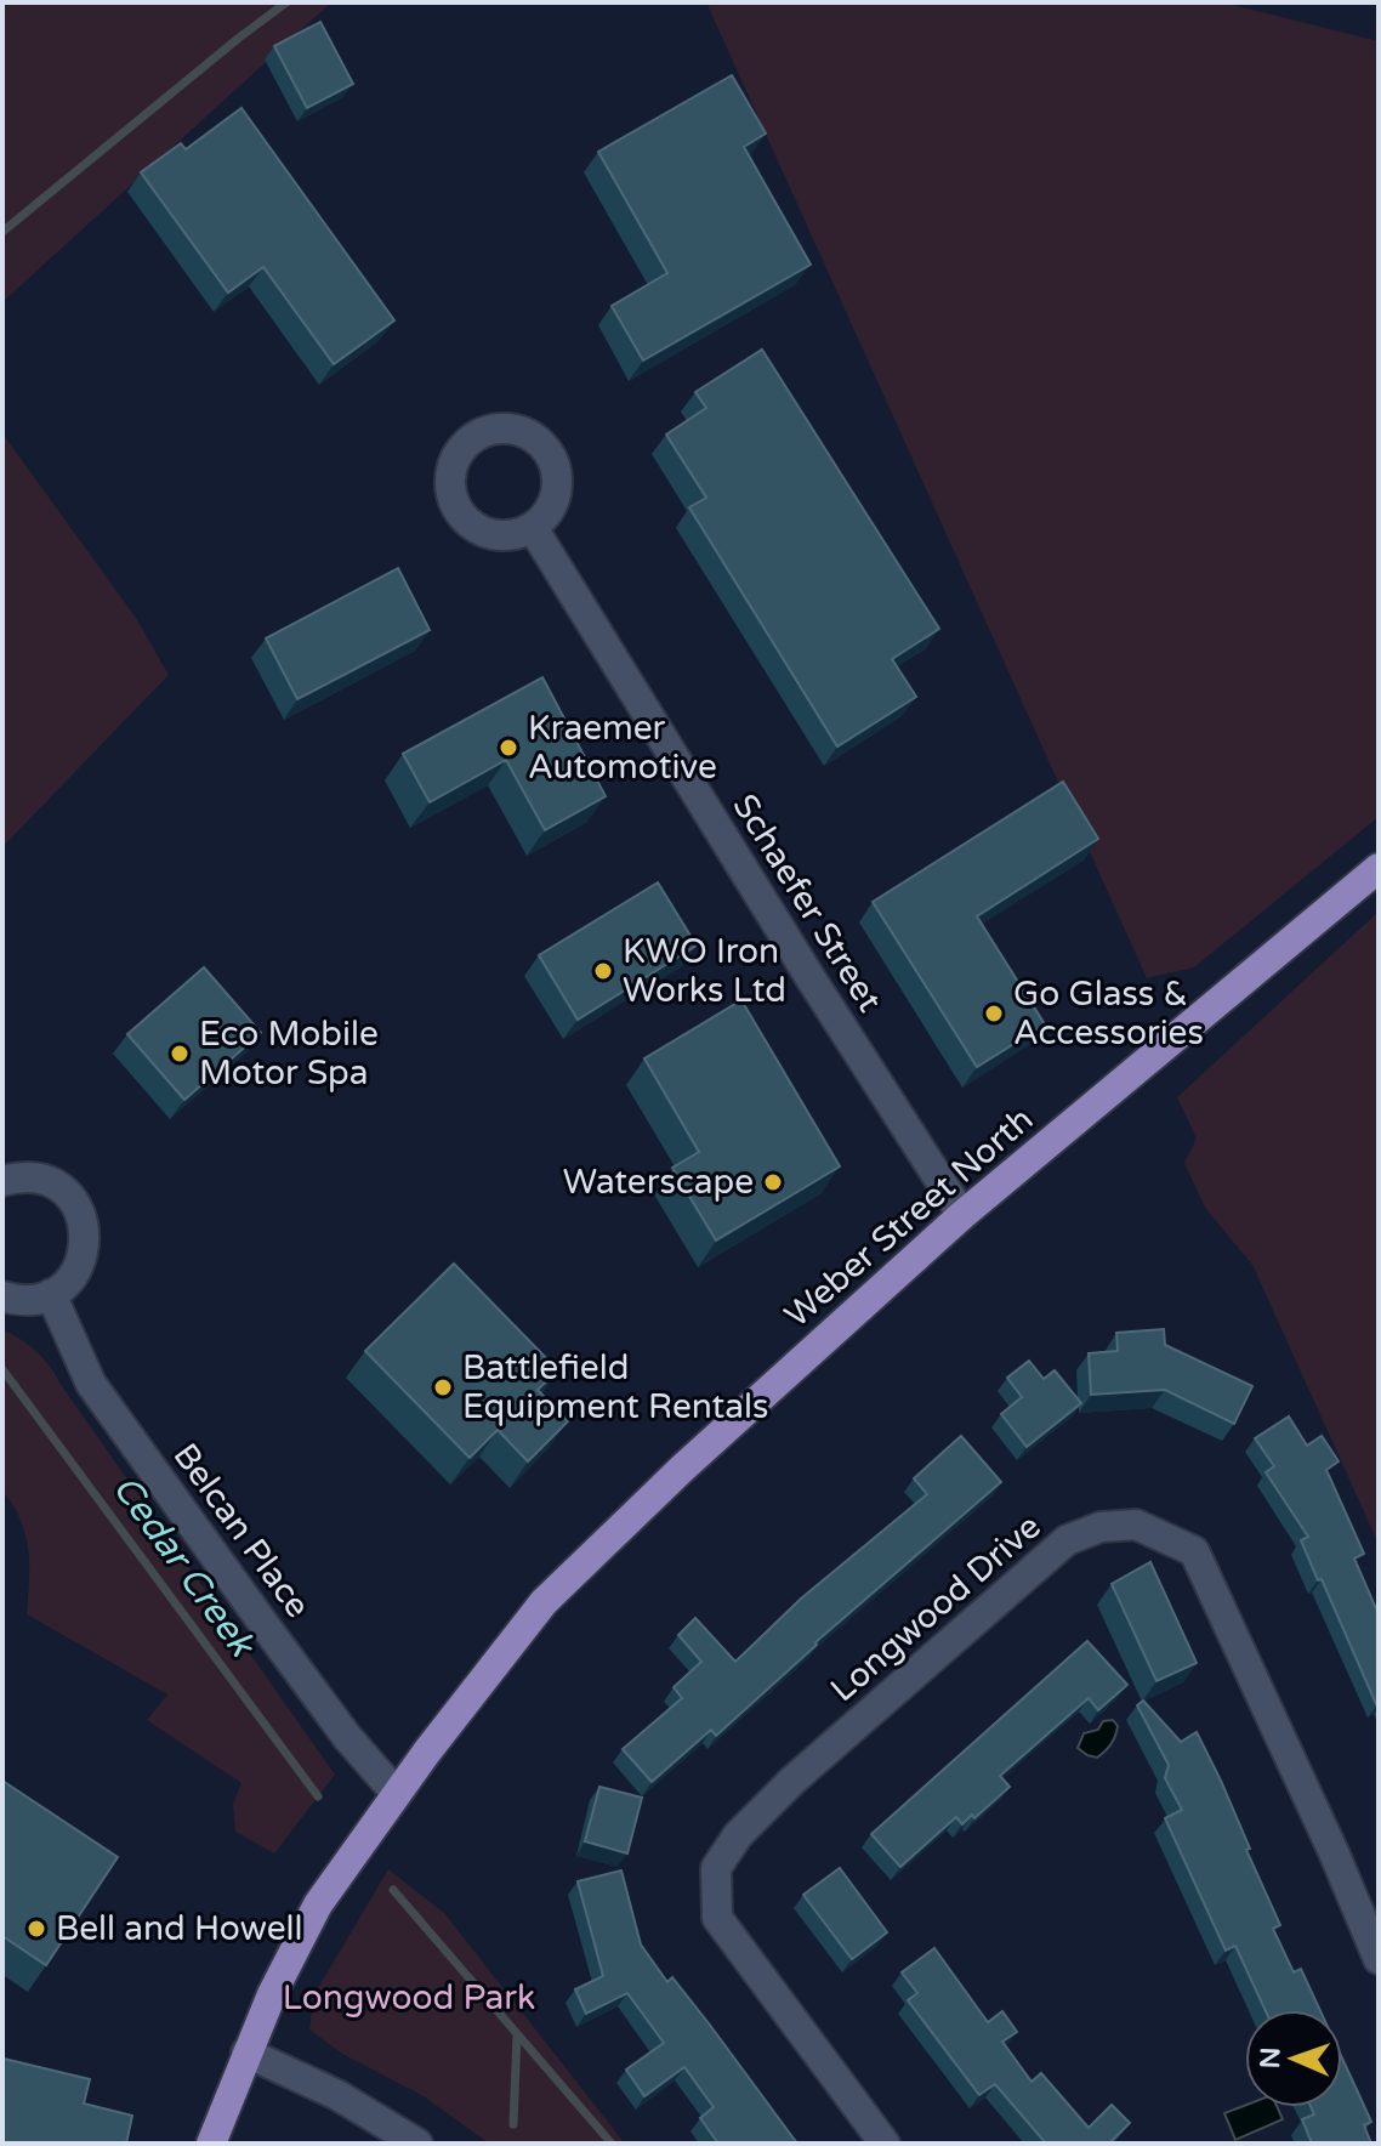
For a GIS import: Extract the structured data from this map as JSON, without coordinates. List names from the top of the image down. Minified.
{"streets":{"main road":["Weber Street North"],"street":["Schaefer Street","Belcan Place","Longwood Drive"]},"crossings":[["Schaefer Street","Weber Street North"],["Weber Street North","Belcan Place"]],"water":["Cedar Creek"],"parks":["Longwood Park"],"places":["Kraemer Automotive","KWO Iron Works Ltd","Go Glass & Accessories","Eco Mobile Motor Spa","Waterscape","Battlefield Equipment Rentals","Bell and Howell"],"north":"left"}
